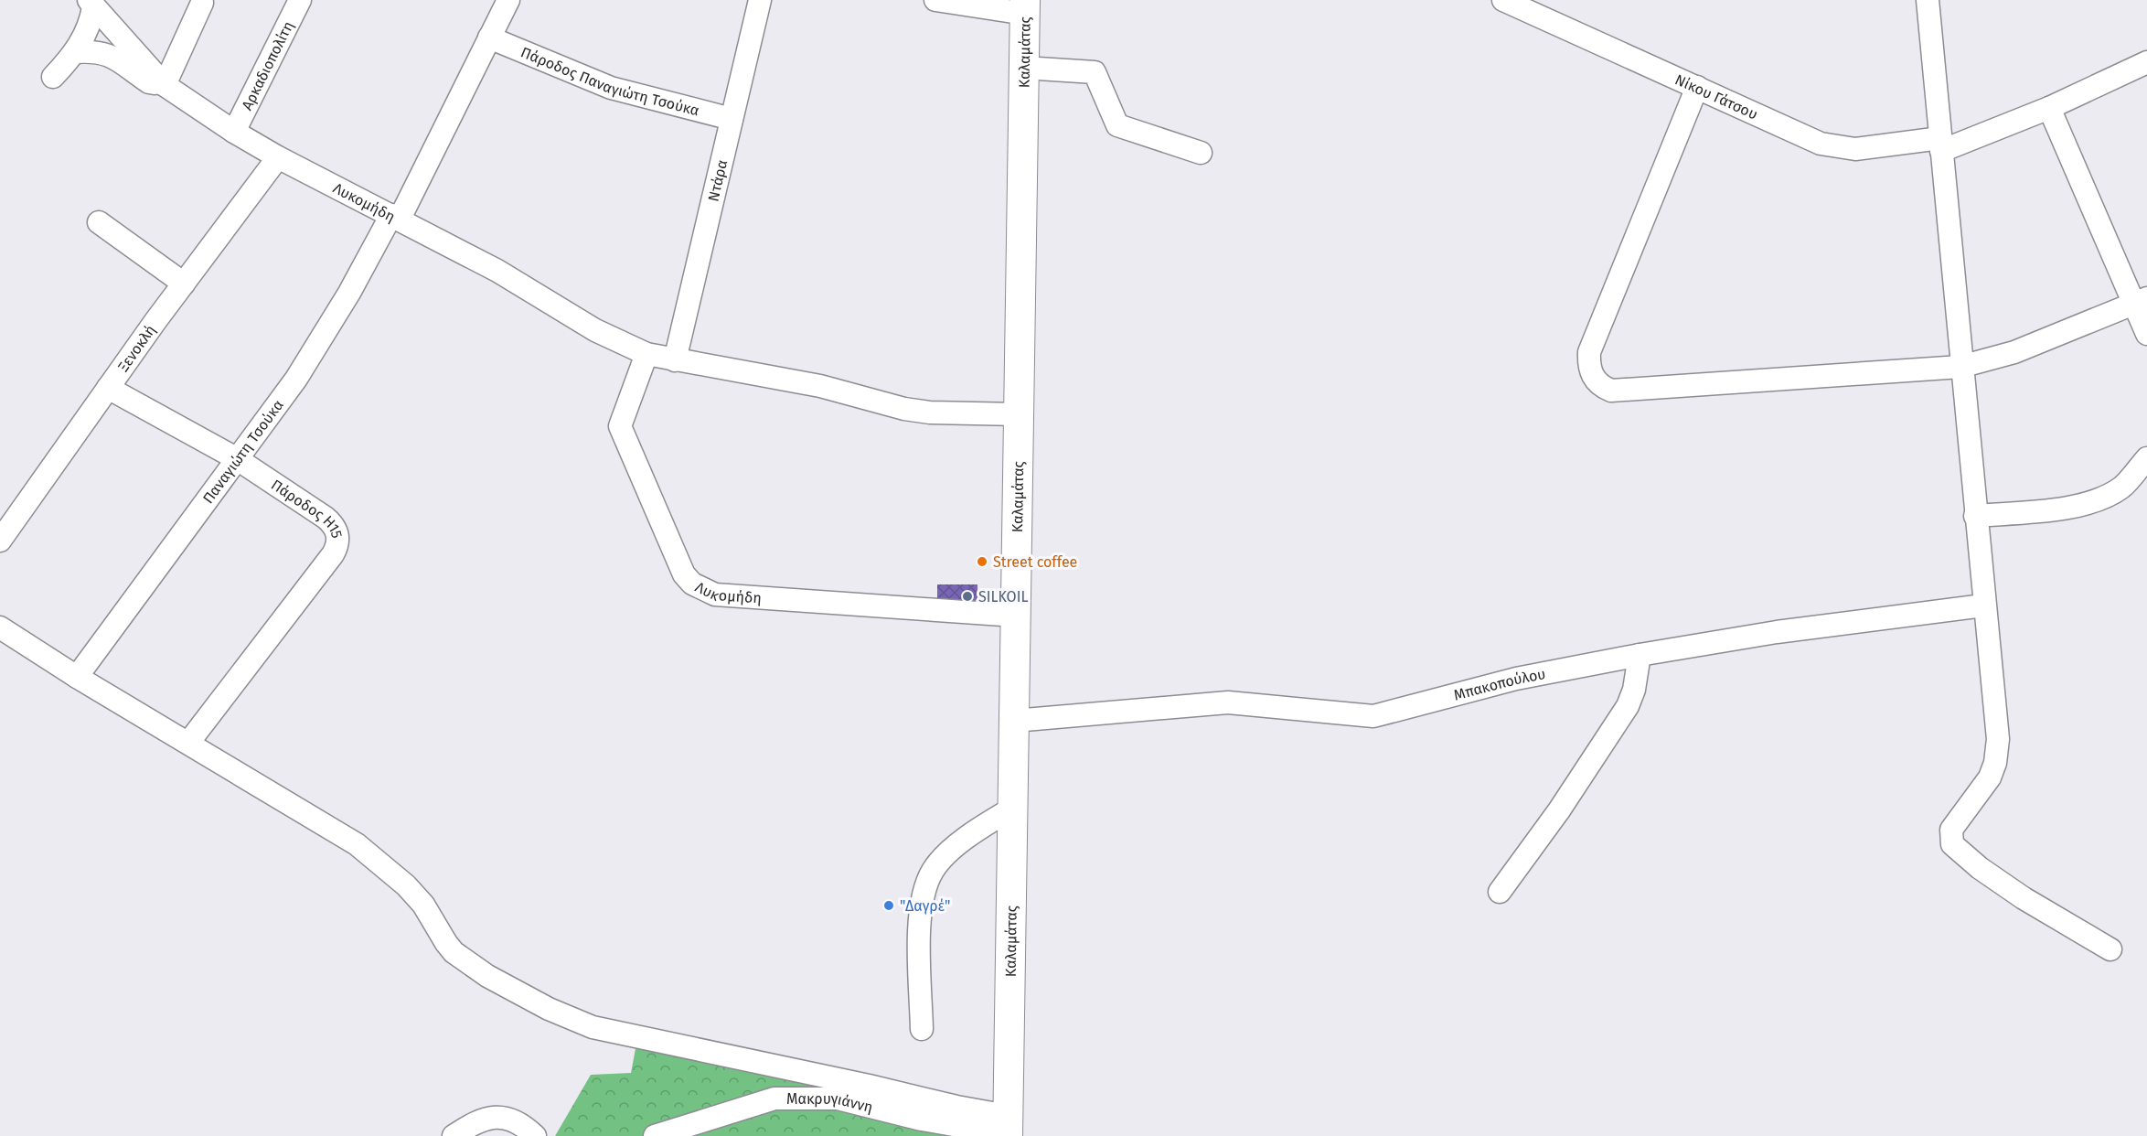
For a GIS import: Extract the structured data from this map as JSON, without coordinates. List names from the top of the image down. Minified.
{"streets":{"main road":["Καλαμάτας"],"street":["Αρκαδιοπολίτη","Πάροδος Παναγιώτη Τσούκα","Νίκου Γάτσου","Ντάρα","Λυκομήδη","Ξενοκλή","Παναγιώτη Τσούκα","Πάροδος Η15","Μπακοπούλου","Μακρυγιάννη"]},"crossings":[["Καλαμάτας","Λυκομήδη"],["Καλαμάτας","Μπακοπούλου"],["Καλαμάτας","Μακρυγιάννη"],["Αρκαδιοπολίτη","Λυκομήδη"],["Πάροδος Παναγιώτη Τσούκα","Ντάρα"],["Πάροδος Παναγιώτη Τσούκα","Παναγιώτη Τσούκα"],["Ντάρα","Λυκομήδη"],["Λυκομήδη","Ξενοκλή"],["Λυκομήδη","Παναγιώτη Τσούκα"],["Ξενοκλή","Πάροδος Η15"],["Παναγιώτη Τσούκα","Πάροδος Η15"]],"places":["Street coffee","SILKOIL","\"Δαγρέ\""]}
